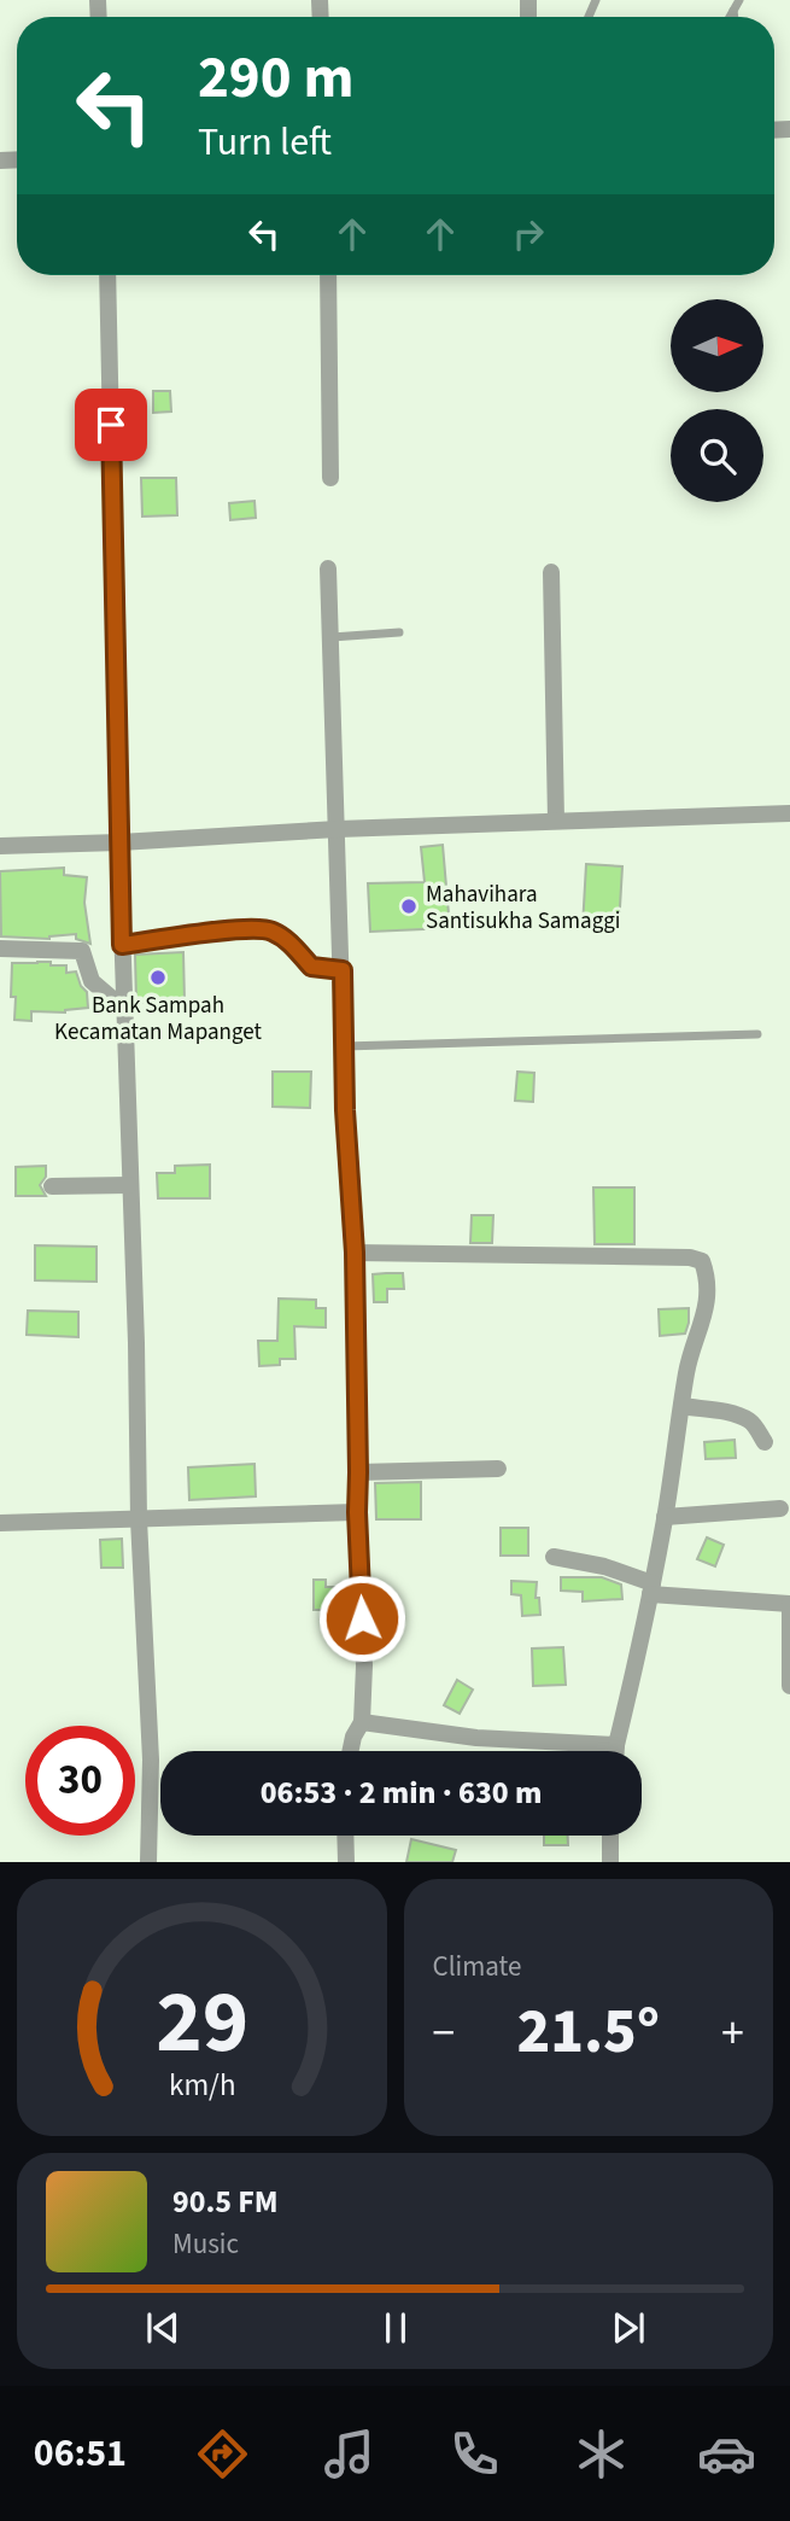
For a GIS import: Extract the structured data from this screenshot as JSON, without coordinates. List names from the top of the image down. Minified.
{"places":["Mahavihara Santisukha Samaggi","Bank Sampah Kecamatan Mapanget"],"north":"right","page":{"turn":["290 m","Turn left"],"limit":"30","trip":"06:53 · 2 min · 630 m","tile":"Climate","heat":["−","21.5°","+"],"song":["90.5 FM","Music"],"tabs":"06:51","gauge":["29","km/h"]}}
